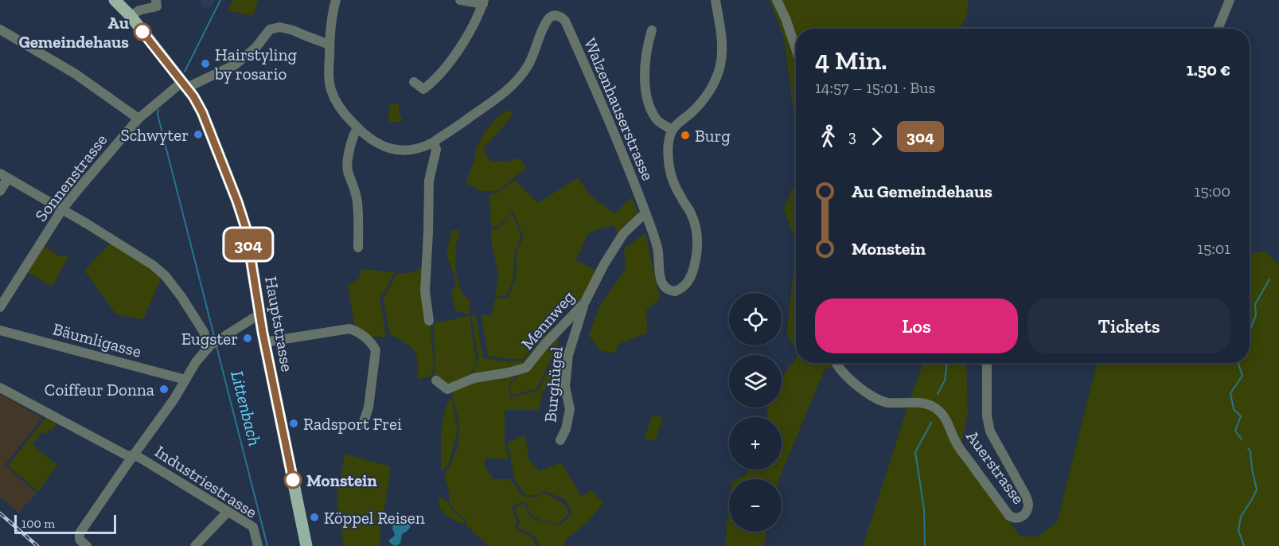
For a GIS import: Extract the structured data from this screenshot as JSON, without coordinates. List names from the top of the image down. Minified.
{"streets":{"main road":["Hauptstrasse"],"street":["Walzenhauserstrasse","Sonnenstrasse","Mennweg","Bäumligasse","Burghügel","Auerstrasse","Industriestrasse"]},"crossings":[["Walzenhauserstrasse","Sonnenstrasse"],["Walzenhauserstrasse","Mennweg"],["Sonnenstrasse","Hauptstrasse"],["Mennweg","Burghügel"]],"water":["Littenbach"],"places":["Au Gemeindehaus","Hairstyling by rosario","Schwyter","Burg","Eugster","Coiffeur Donna","Radsport Frei","Monstein","Köppel Reisen"],"lines":["bus line 304"],"scale_bar":"100 m","page":{"on_map":"304","heading":["4 Min.","14:57 – 15:01 · Bus","1.50 €"],"legs":["3","304"],"list":[{"name":"Au Gemeindehaus","value":"15:00"},{"name":"Monstein","value":"15:01"}],"buttons":["Los","Tickets"],"map_buttons":["+","−"],"scale":"100 m"}}
